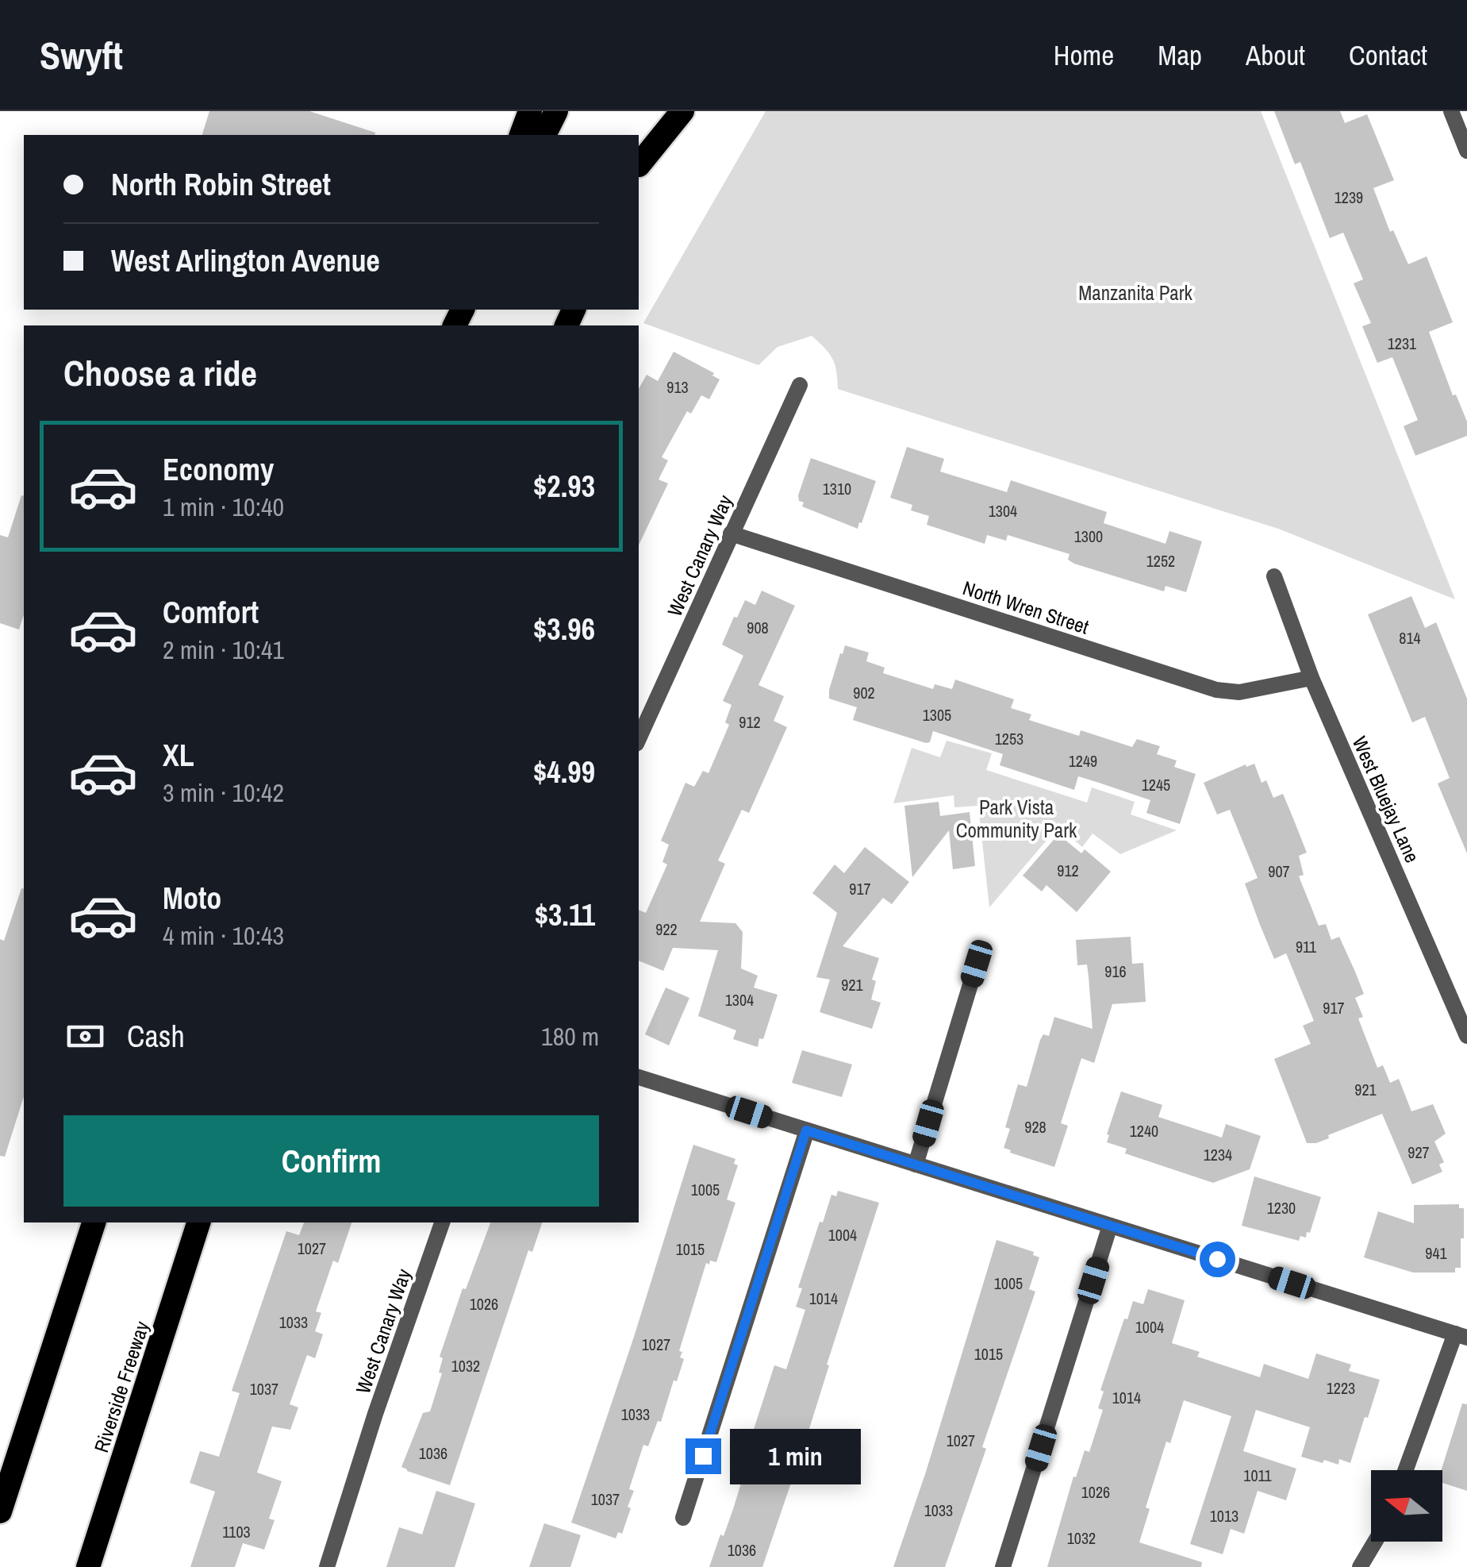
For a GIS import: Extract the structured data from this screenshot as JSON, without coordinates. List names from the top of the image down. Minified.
{"streets":{"highway":["Riverside Freeway"],"street":["West Canary Way","North Wren Street","West Bluejay Lane"]},"crossings":[["West Canary Way","North Wren Street"],["North Wren Street","West Bluejay Lane"]],"parks":["Manzanita Park","Park Vista Community Park"],"house_numbers":["1239","1231","913","1310","1304","1300","1252","908","814","902","1305","912","1253","1249","1245","912","907","917","922","911","916","921","1304","917","921","928","1240","927","1234","1005","1230","1004","1027","1015","941","1005","1014","1026","1033","1004","1027","1015","1032","1223","1037","1014","1033","1027","1036","1011","1026","1037","1033","1013","1103","1032","1036"],"north":"left","page":{"header":"Swyft","nav":["Home","Map","About","Contact"],"banner":["North Robin Street","West Arlington Avenue"],"heading":"Choose a ride","list":[{"name":"Economy","note":"1 min · 10:40","value":"$2.93"},{"name":"Comfort","note":"2 min · 10:41","value":"$3.96"},{"name":"XL","note":"3 min · 10:42","value":"$4.99"},{"name":"Moto","note":"4 min · 10:43","value":"$3.11"}],"pay":["Cash","180 m"],"buttons":"Confirm","bubble":"1 min"}}
